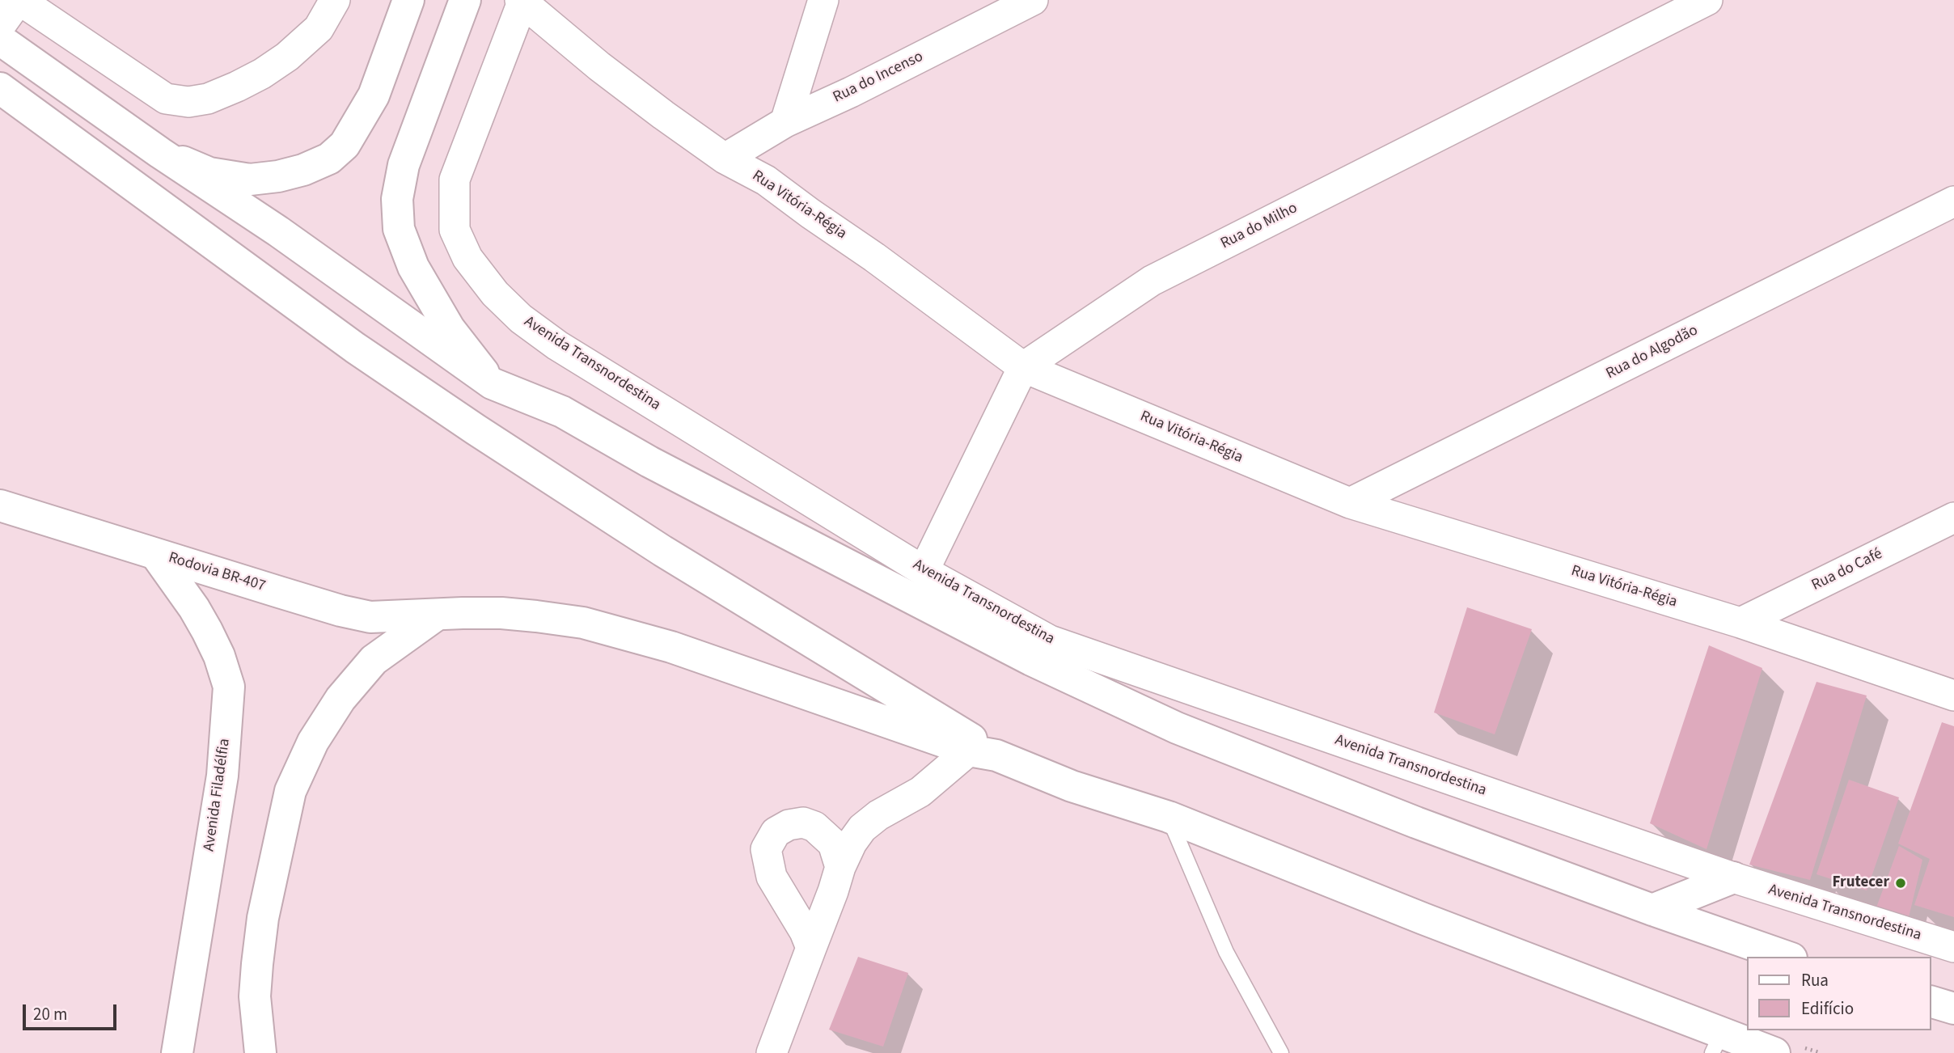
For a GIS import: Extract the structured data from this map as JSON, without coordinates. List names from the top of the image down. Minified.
{"streets":{"main road":["Rodovia BR-407","Avenida Filadélfia"],"street":["Rua do Incenso","Rua Vitória-Régia","Rua do Milho","Rua do Algodão","Avenida Transnordestina","Rua do Café"]},"crossings":[["Rua do Incenso","Rua Vitória-Régia"],["Rua Vitória-Régia","Rua do Milho"],["Rua Vitória-Régia","Rua do Algodão"],["Rua Vitória-Régia","Avenida Transnordestina"],["Rua Vitória-Régia","Rua do Café"],["Rodovia BR-407","Avenida Filadélfia"]],"places":["Frutecer"],"legend":["Rua","Edifício"],"scale_bar":"20 m"}
